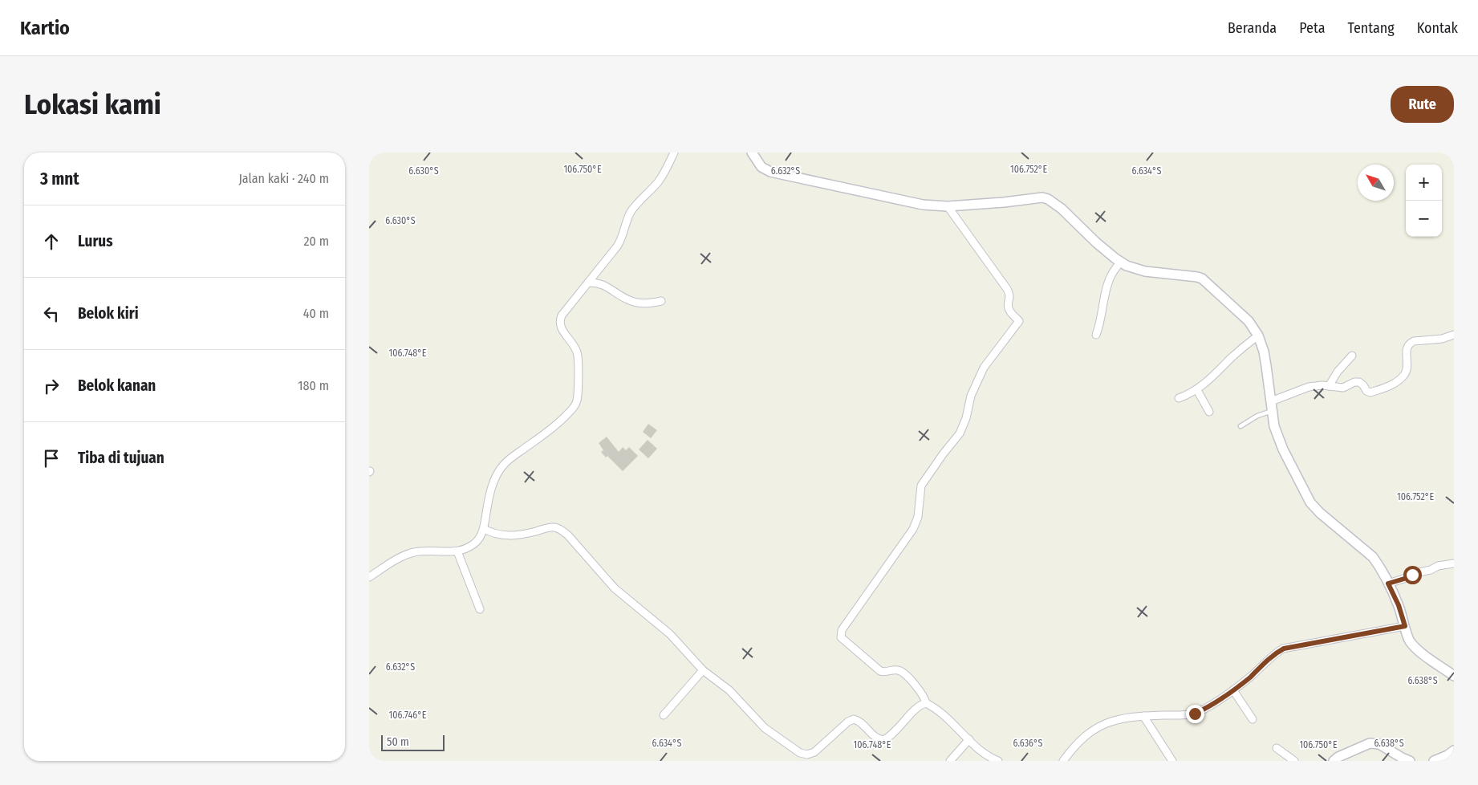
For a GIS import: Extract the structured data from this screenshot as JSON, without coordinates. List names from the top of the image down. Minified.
{"scale_bar":"50 m","north":"top left","page":{"header":"Kartio","nav":["Beranda","Peta","Tentang","Kontak"],"buttons":"Rute","title":"Lokasi kami","heading":["3 mnt","Jalan kaki · 240 m"],"map_buttons":["+","−"],"list":[["Lurus","20 m"],["Belok kiri","40 m"],["Belok kanan","180 m"],"Tiba di tujuan"],"scale":"50 m"},"coordinates":["106.750°E","106.752°E","6.630°S","6.632°S","6.634°S","106.748°E","6.638°S","106.746°E","6.636°S"]}
